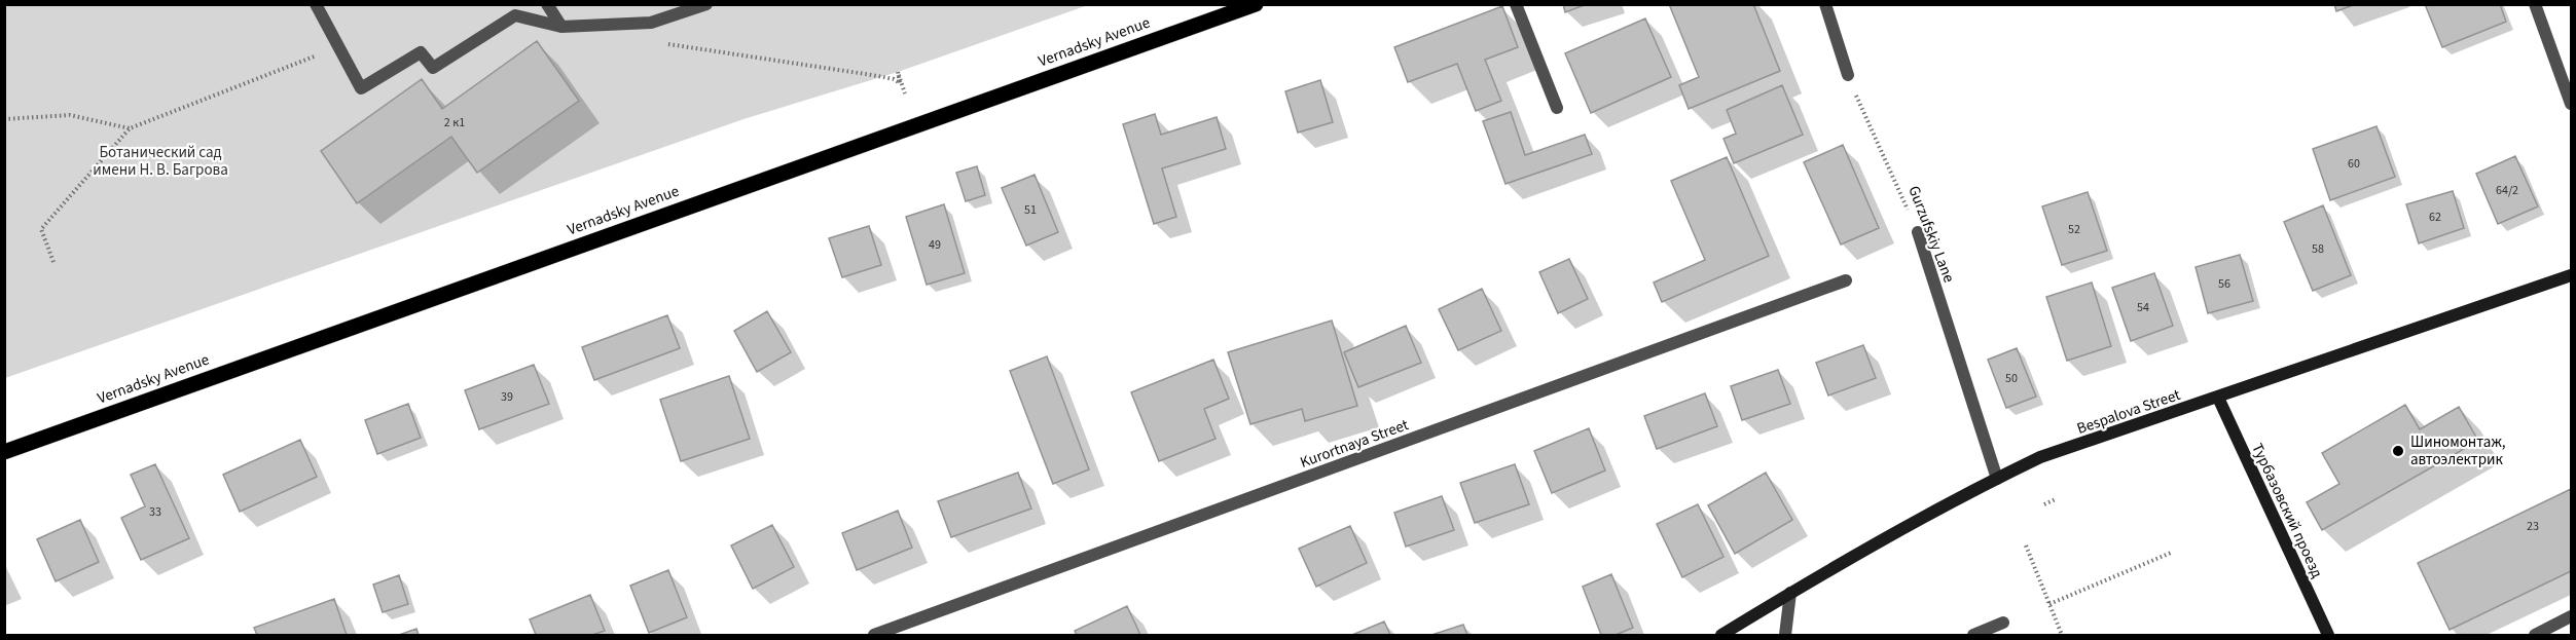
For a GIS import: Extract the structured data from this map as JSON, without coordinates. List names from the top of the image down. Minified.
{"streets":{"main road":["Vernadsky Avenue","Bespalova Street","Турбазовский проезд"],"street":["Gurzufskiy Lane","Kurortnaya Street"]},"crossings":[["Gurzufskiy Lane","Bespalova Street"],["Bespalova Street","Турбазовский проезд"]],"parks":["Ботанический сад имени Н. В. Багрова"],"places":["Шиномонтаж, автоэлектрик"],"house_numbers":["2 к1","60","64/2","51","62","52","49","58","56","54","50","39","33","23"]}
